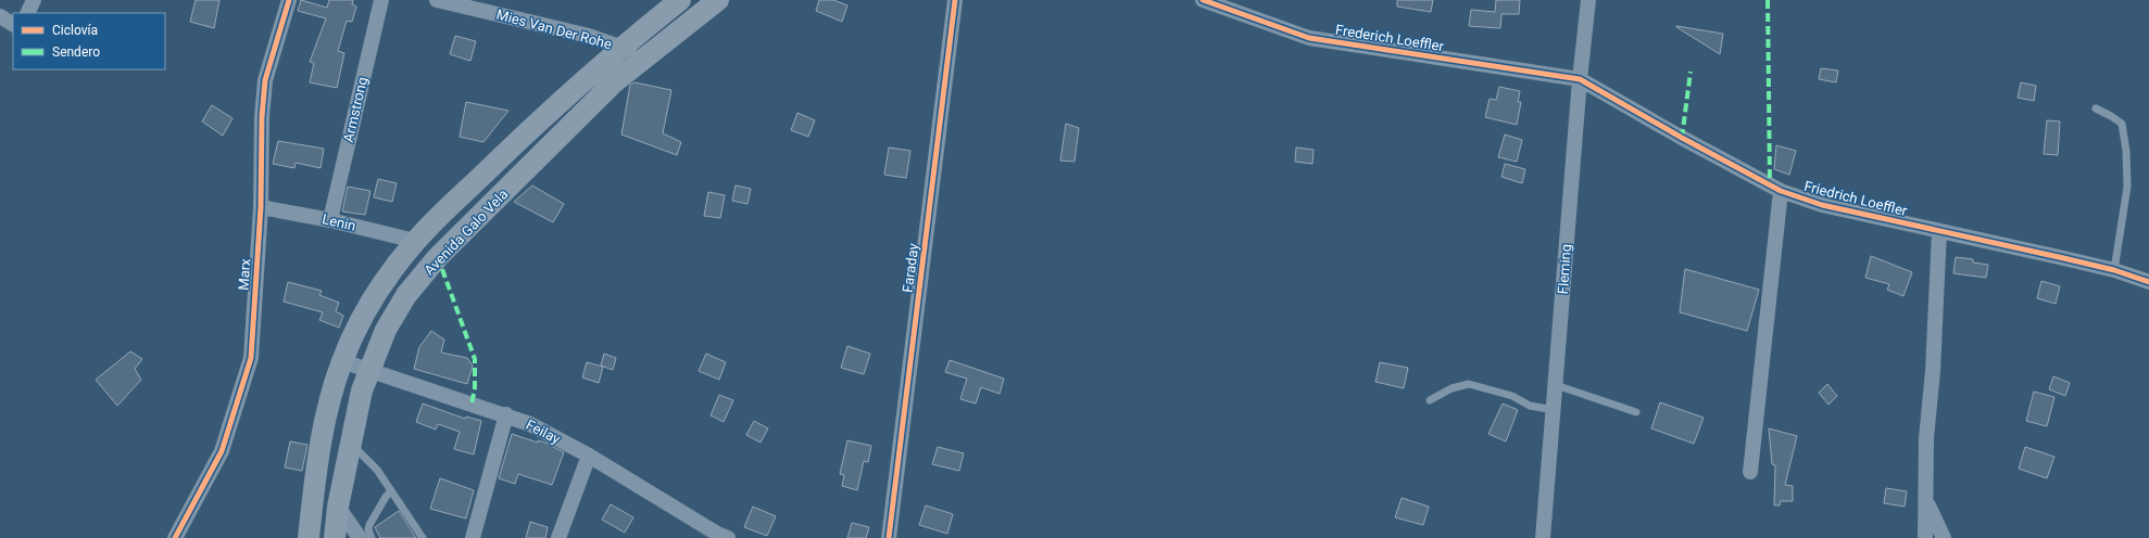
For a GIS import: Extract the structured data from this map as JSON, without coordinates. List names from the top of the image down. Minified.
{"streets":{"main road":["Avenida Galo Vela"],"street":["Mies Van Der Rohe","Frederich Loeffler","Armstrong","Friedrich Loeffler","Lenin","Faraday","Fleming","Marx","Feilay"]},"crossings":[["Mies Van Der Rohe","Avenida Galo Vela"],["Frederich Loeffler","Friedrich Loeffler"],["Frederich Loeffler","Fleming"],["Armstrong","Lenin"],["Friedrich Loeffler","Fleming"],["Lenin","Avenida Galo Vela"],["Lenin","Marx"],["Avenida Galo Vela","Feilay"]],"legend":["Ciclovía","Sendero"]}
